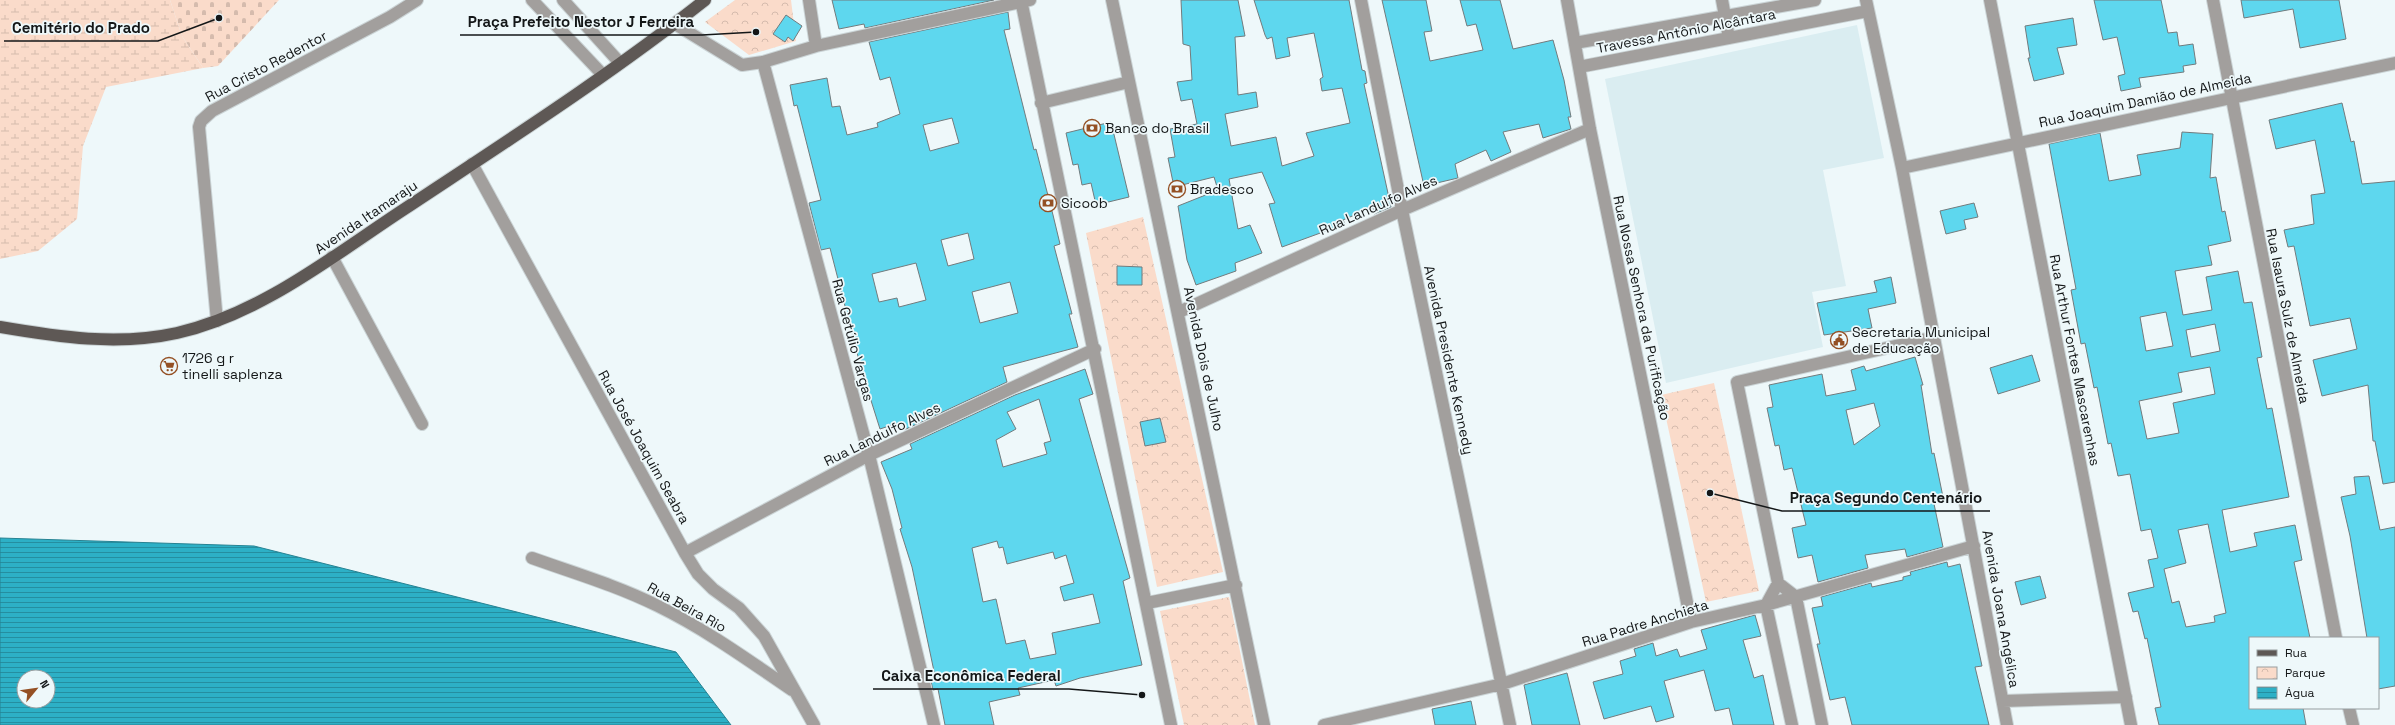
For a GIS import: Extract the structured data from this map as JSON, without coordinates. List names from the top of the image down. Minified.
{"streets":{"main road":["Avenida Itamaraju"],"street":["Travessa Antônio Alcântara","Rua Cristo Redentor","Rua Joaquim Damião de Almeida","Rua Landulfo Alves","Rua Nossa Senhora da Purificação","Rua Isaura Sulz de Almeida","Rua Getúlio Vargas","Avenida Dois de Julho","Avenida Presidente Kennedy","Rua Arthur Fontes Mascarenhas","Rua José Joaquim Seabra","Rua Beira Rio","Avenida Joana Angélica","Rua Padre Anchieta"]},"crossings":[["Travessa Antônio Alcântara","Rua Nossa Senhora da Purificação"],["Travessa Antônio Alcântara","Avenida Joana Angélica"],["Rua Cristo Redentor","Avenida Itamaraju"],["Rua Joaquim Damião de Almeida","Rua Isaura Sulz de Almeida"],["Rua Joaquim Damião de Almeida","Rua Arthur Fontes Mascarenhas"],["Rua Joaquim Damião de Almeida","Avenida Joana Angélica"],["Rua Landulfo Alves","Rua Nossa Senhora da Purificação"],["Rua Landulfo Alves","Rua Getúlio Vargas"],["Rua Landulfo Alves","Avenida Dois de Julho"],["Rua Landulfo Alves","Avenida Presidente Kennedy"],["Rua Landulfo Alves","Rua José Joaquim Seabra"],["Avenida Itamaraju","Rua José Joaquim Seabra"],["Rua Nossa Senhora da Purificação","Rua Padre Anchieta"],["Avenida Presidente Kennedy","Rua Padre Anchieta"],["Rua José Joaquim Seabra","Rua Beira Rio"],["Avenida Joana Angélica","Rua Padre Anchieta"]],"places":{"other":["Cemitério do Prado","Praça Prefeito Nestor J Ferreira","Praça Segundo Centenário","Caixa Econômica Federal"],"bank":["Banco do Brasil","Bradesco","Sicoob"],"public building":["Secretaria Municipal de Educação"],"supermarket":["1726 g r tinelli saplenza"]},"legend":["Rua","Parque","Água"],"north":"top right"}
